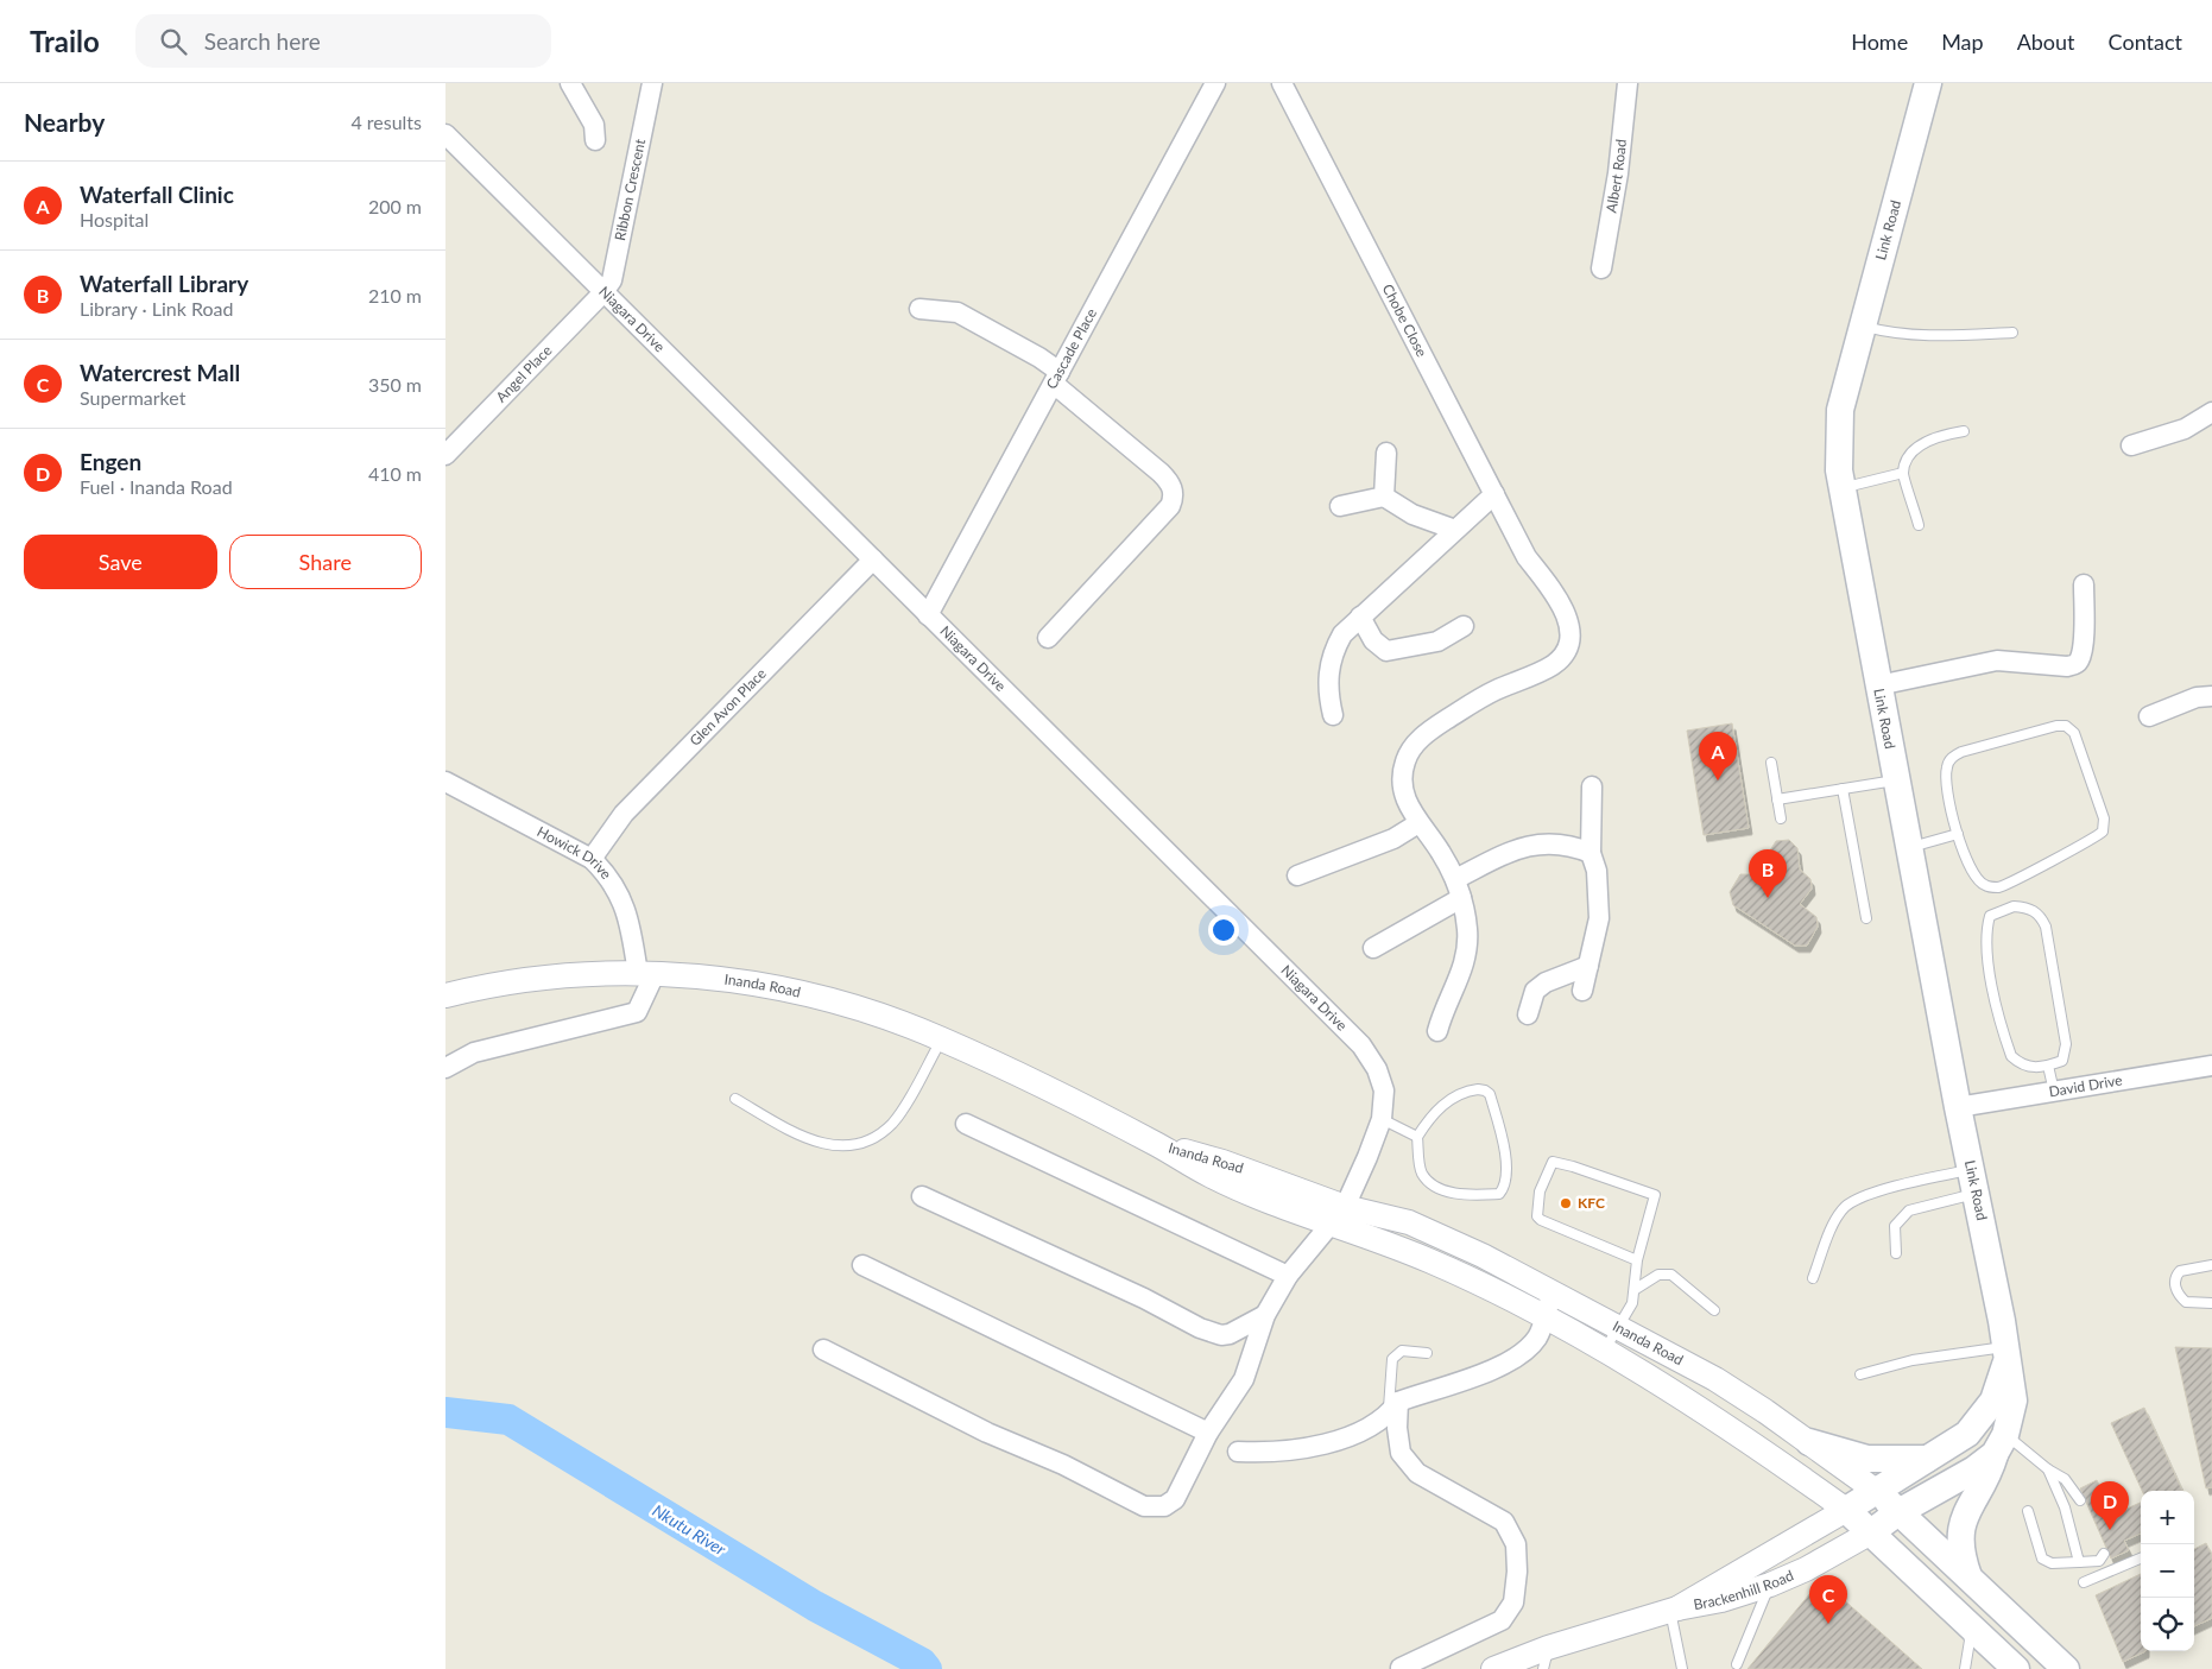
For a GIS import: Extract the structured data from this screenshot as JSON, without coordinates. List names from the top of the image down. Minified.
{"streets":{"main road":["Link Road","Inanda Road"],"street":["Albert Road","Ribbon Crescent","Niagara Drive","Chobe Close","Cascade Place","Angel Place","Glen Avon Place","Howick Drive","David Drive","Brackenhill Road"]},"crossings":[["Ribbon Crescent","Niagara Drive"],["Ribbon Crescent","Angel Place"],["Link Road","Inanda Road"],["Link Road","David Drive"],["Link Road","Brackenhill Road"],["Niagara Drive","Cascade Place"],["Niagara Drive","Angel Place"],["Niagara Drive","Glen Avon Place"],["Niagara Drive","Inanda Road"],["Glen Avon Place","Howick Drive"],["Howick Drive","Inanda Road"],["Inanda Road","Brackenhill Road"]],"water":["Nkutu River"],"places":["KFC"],"page":{"header":"Trailo","search":"Search here","nav":["Home","Map","About","Contact"],"heading":["Nearby","4 results"],"list":[{"mark":"A","name":"Waterfall Clinic","note":"Hospital","value":"200 m"},{"mark":"B","name":"Waterfall Library","note":"Library · Link Road","value":"210 m"},{"mark":"C","name":"Watercrest Mall","note":"Supermarket","value":"350 m"},{"mark":"D","name":"Engen","note":"Fuel · Inanda Road","value":"410 m"}],"buttons":["Save","Share"],"pins":["A","B","D","C"],"map_buttons":["+","−"]}}
